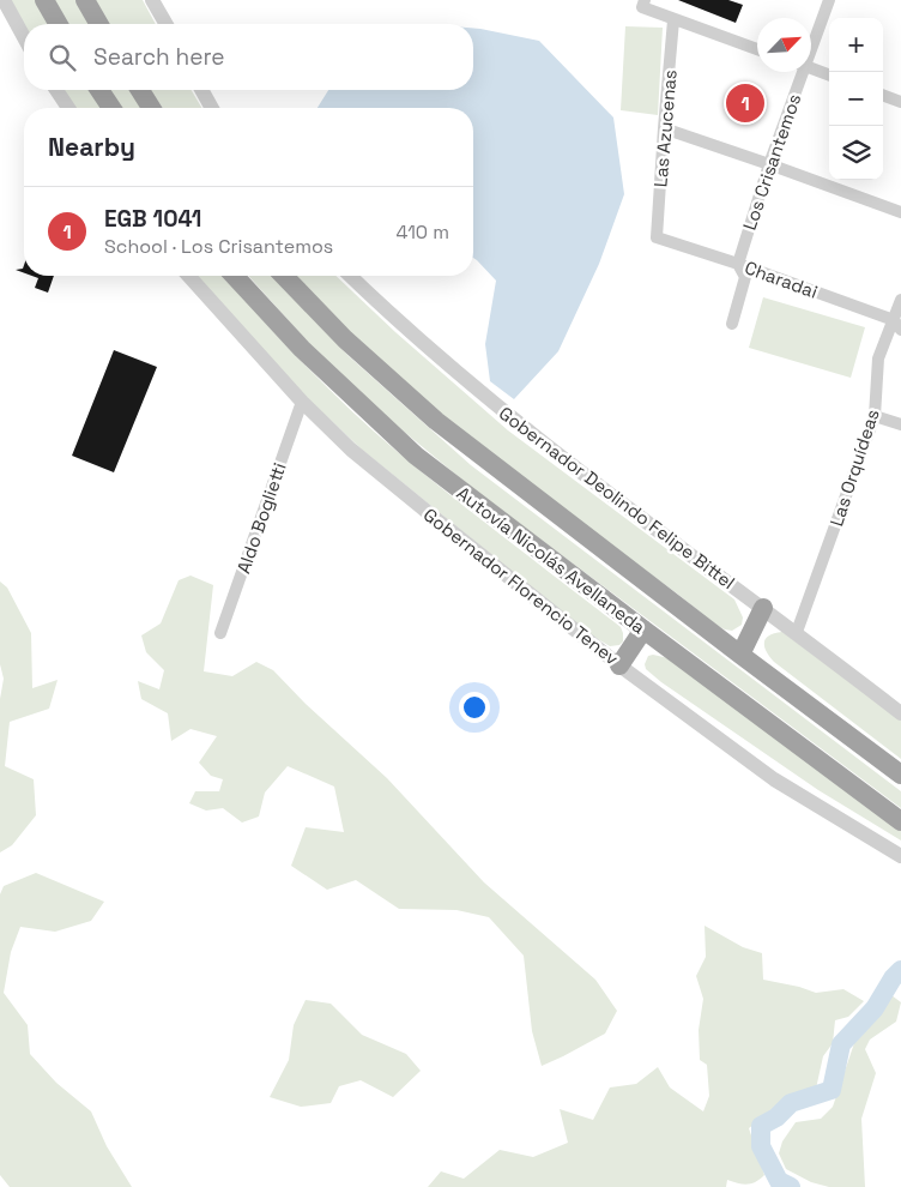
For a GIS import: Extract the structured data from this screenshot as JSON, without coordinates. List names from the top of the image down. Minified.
{"streets":{"highway":["Autovía Nicolás Avellaneda"],"street":["Las Azucenas","Los Crisantemos","Charadai","Las Orquídeas","Gobernador Deolindo Felipe Bittel","Aldo Boglietti","Gobernador Florencio Tenev"]},"crossings":[["Las Azucenas","Charadai"],["Los Crisantemos","Charadai"],["Charadai","Las Orquídeas"],["Las Orquídeas","Gobernador Deolindo Felipe Bittel"],["Aldo Boglietti","Gobernador Florencio Tenev"]],"north":"top right","page":{"map_buttons":["+","−"],"search":"Search here","pins":"1","heading":"Nearby","list":[{"mark":"1","name":"EGB 1041","note":"School · Los Crisantemos","value":"410 m"}]}}
